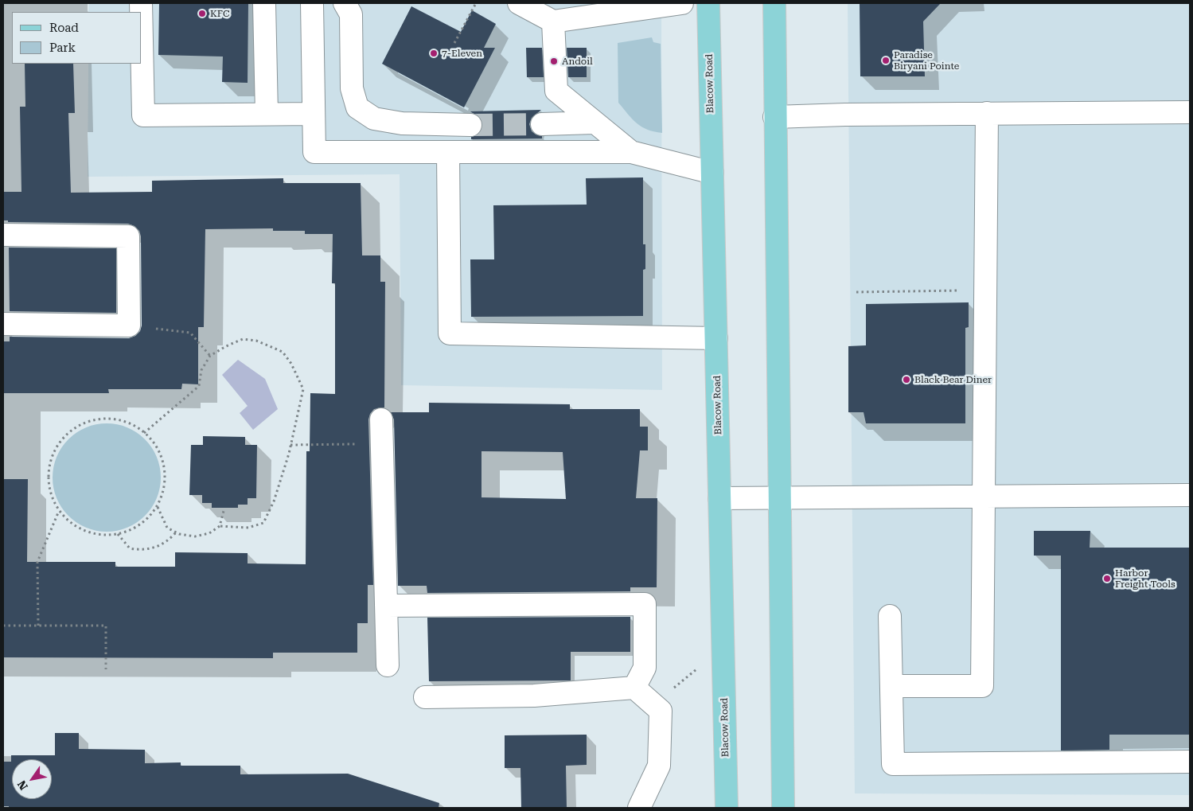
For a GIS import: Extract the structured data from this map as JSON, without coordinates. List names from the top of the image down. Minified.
{"streets":{"main road":["Blacow Road"]},"places":["KFC","7-Eleven","Paradise Biryani Pointe","Andoil","Black Bear Diner","Harbor Freight Tools"],"legend":["Road","Park"],"north":"bottom left"}
